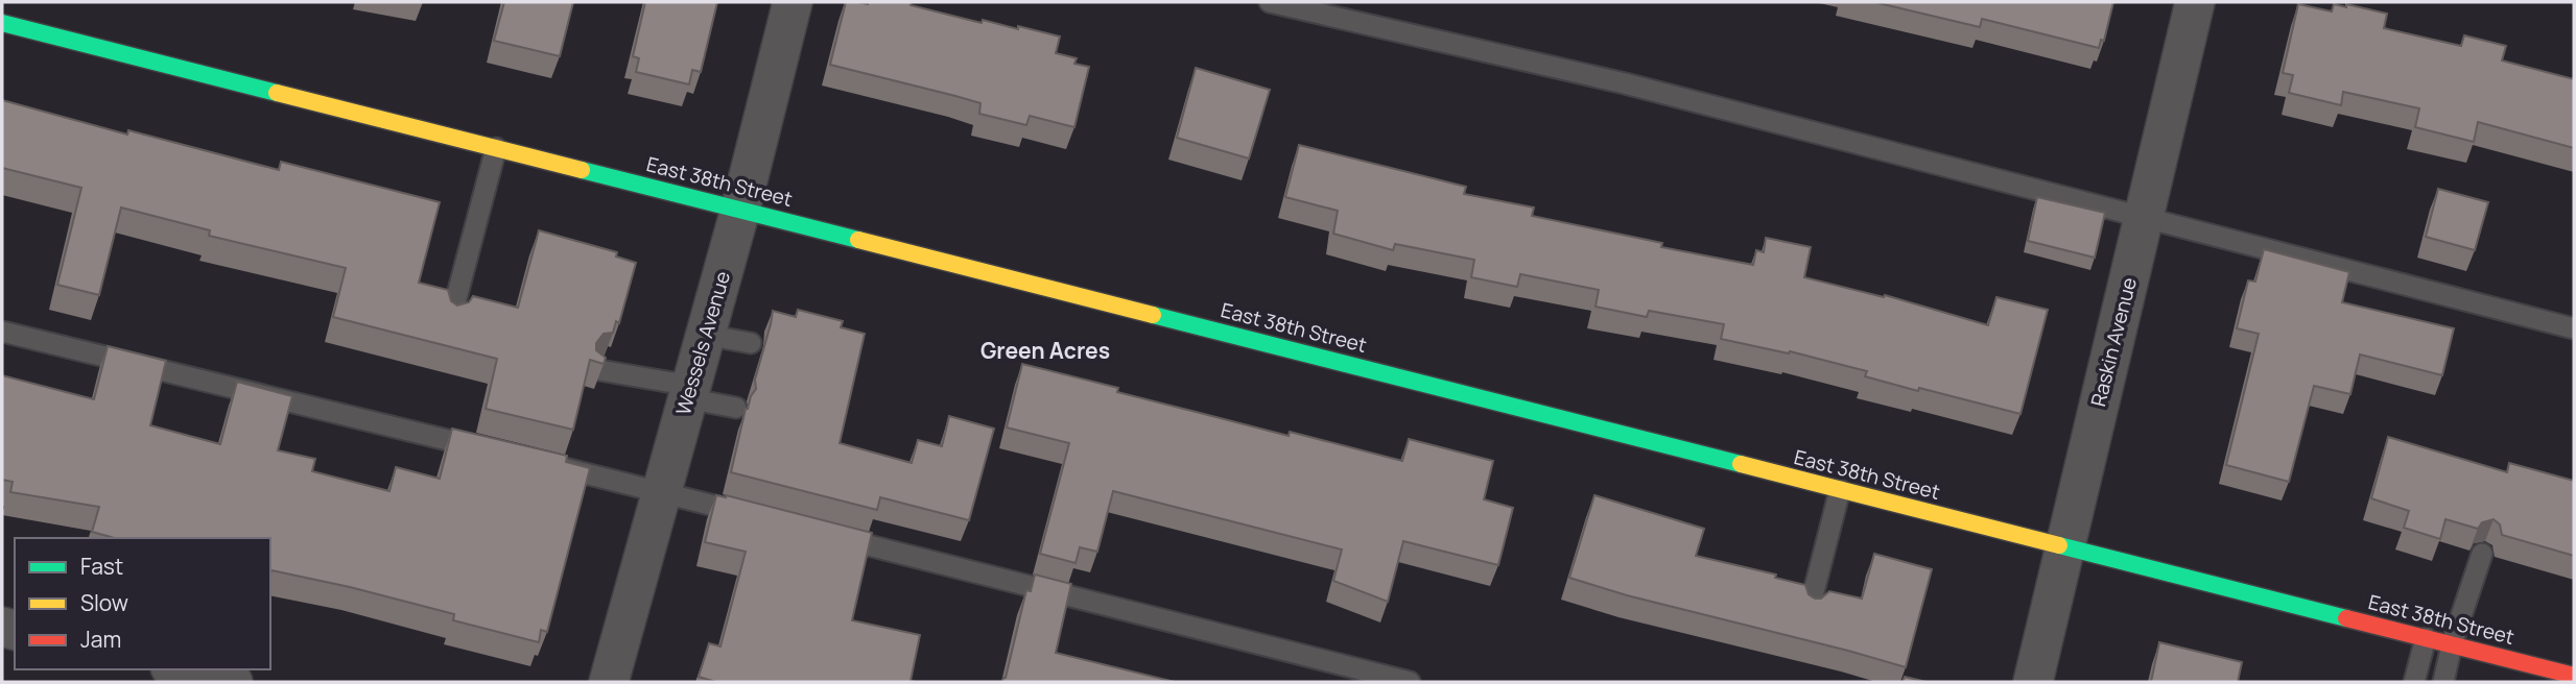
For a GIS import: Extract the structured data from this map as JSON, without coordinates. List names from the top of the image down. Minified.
{"streets":{"street":["East 38th Street","Raskin Avenue","Wessels Avenue"]},"crossings":[["East 38th Street","Raskin Avenue"],["East 38th Street","Wessels Avenue"]],"districts":["Green Acres"],"legend":["Fast","Slow","Jam"]}
